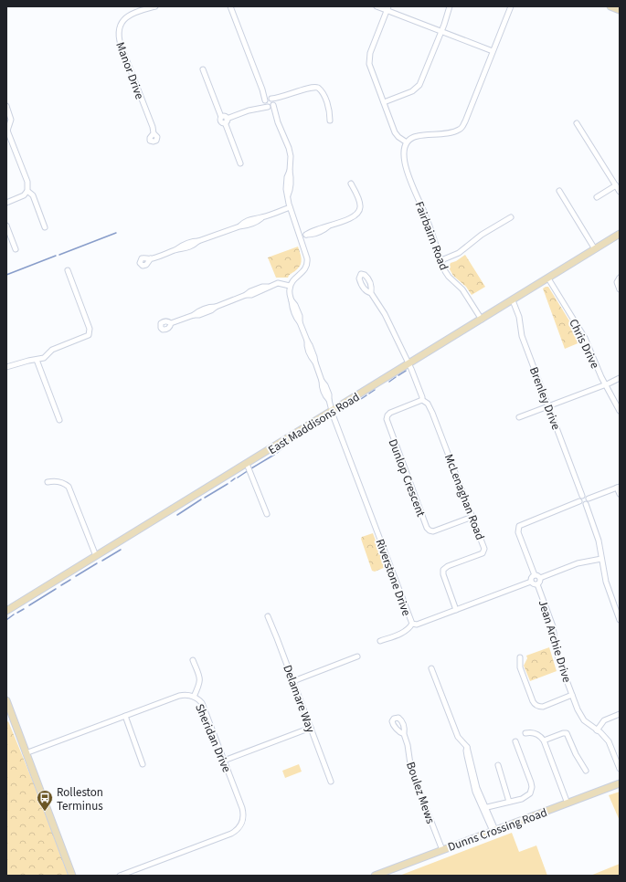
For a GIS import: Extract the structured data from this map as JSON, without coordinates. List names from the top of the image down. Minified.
{"streets":{"street":["Manor Drive","Fairbairn Road","Chris Drive","Brenley Drive","East Maddisons Road","Dunlop Crescent","McLenaghan Road","Riverstone Drive","Jean Archie Drive","Delamare Way","Sheridan Drive","Boulez Mews","Dunns Crossing Road"]},"crossings":[["Fairbairn Road","East Maddisons Road"],["Chris Drive","East Maddisons Road"],["Brenley Drive","East Maddisons Road"],["East Maddisons Road","McLenaghan Road"],["East Maddisons Road","Riverstone Drive"],["Dunlop Crescent","McLenaghan Road"],["McLenaghan Road","Riverstone Drive"],["Riverstone Drive","Jean Archie Drive"],["Boulez Mews","Dunns Crossing Road"]],"places":{"bus stop":["Rolleston Terminus"]}}
